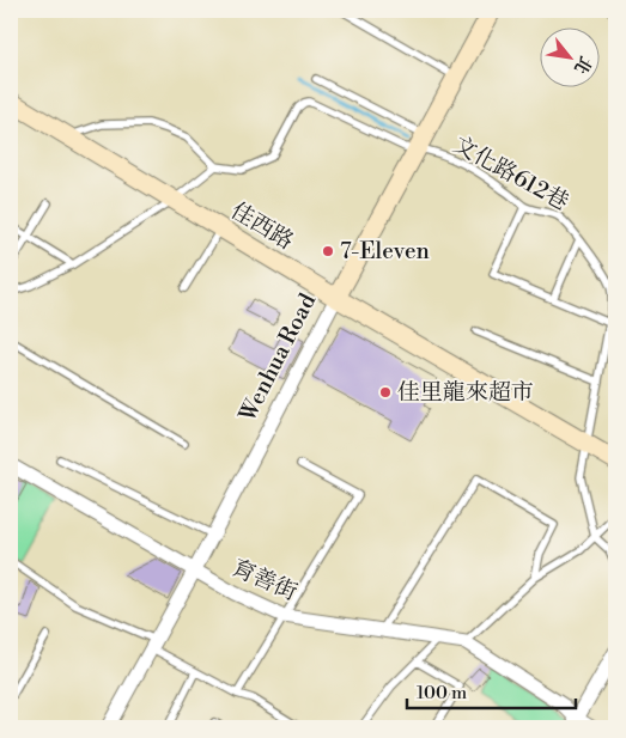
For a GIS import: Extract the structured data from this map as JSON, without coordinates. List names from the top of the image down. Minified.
{"streets":{"street":["佳西路","Wenhua Road","育善街"],"lane":["文化路612巷"]},"crossings":[["文化路612巷","佳西路"],["文化路612巷","Wenhua Road"],["佳西路","Wenhua Road"],["Wenhua Road","育善街"]],"places":["7-Eleven","佳里龍來超市"],"scale_bar":"100 m","north":"bottom right"}
